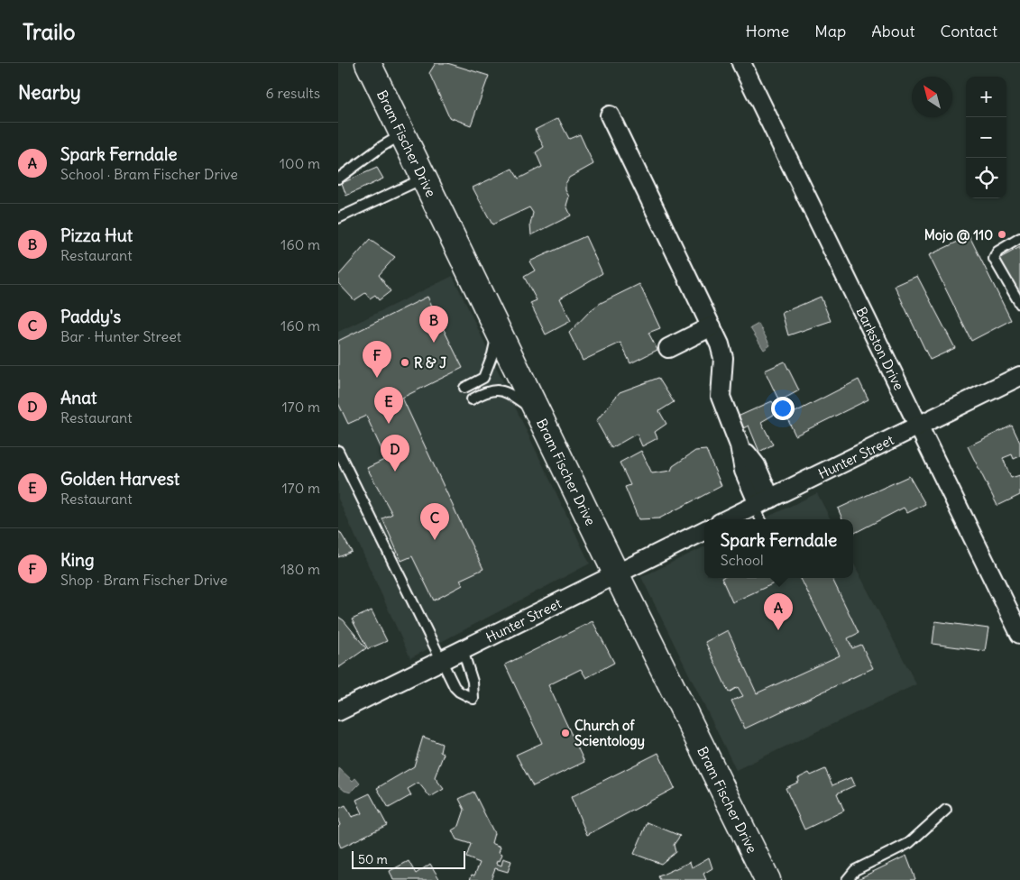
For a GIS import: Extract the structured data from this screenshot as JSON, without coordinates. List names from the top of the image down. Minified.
{"streets":{"main road":["Bram Fischer Drive"],"street":["Barkston Drive","Hunter Street"]},"crossings":[["Bram Fischer Drive","Hunter Street"],["Barkston Drive","Hunter Street"]],"places":["Mojo @ 110","R & J","Church of Scientology"],"scale_bar":"50 m","north":"top left","page":{"header":"Trailo","nav":["Home","Map","About","Contact"],"heading":["Nearby","6 results"],"map_buttons":["+","−"],"list":[{"mark":"A","name":"Spark Ferndale","note":"School · Bram Fischer Drive","value":"100 m"},{"mark":"B","name":"Pizza Hut","note":"Restaurant","value":"160 m"},{"mark":"C","name":"Paddy's","note":"Bar · Hunter Street","value":"160 m"},{"mark":"D","name":"Anat","note":"Restaurant","value":"170 m"},{"mark":"E","name":"Golden Harvest","note":"Restaurant","value":"170 m"},{"mark":"F","name":"King","note":"Shop · Bram Fischer Drive","value":"180 m"}],"pins":["B","F","E","D","C","A"],"popup":["Spark Ferndale","School"],"scale":"50 m"}}
